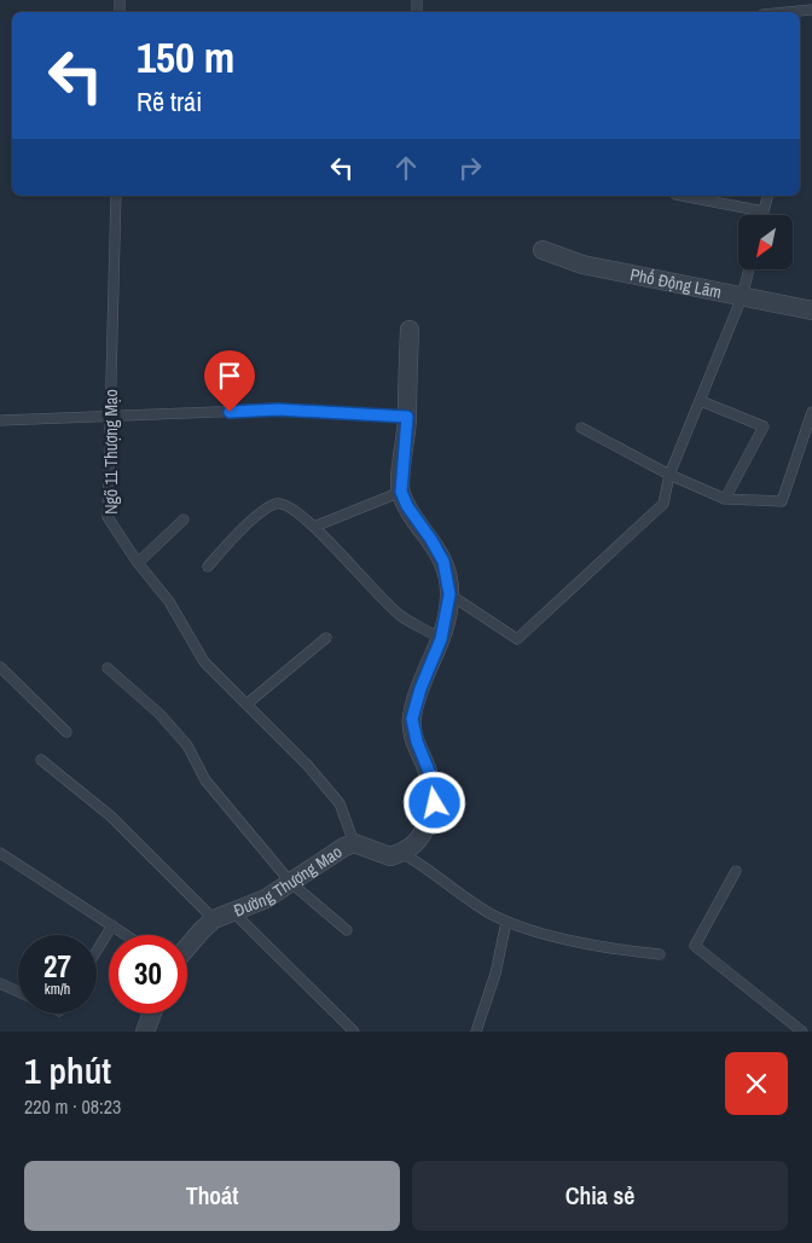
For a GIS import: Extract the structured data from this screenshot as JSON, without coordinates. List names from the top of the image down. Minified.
{"streets":{"street":["Phố Động Lãm","Đường Thượng Mao"],"lane":["Ngõ 11 Thượng Mạo"]},"crossings":[["Ngõ 11 Thượng Mạo","Đường Thượng Mao"]],"north":"bottom left","page":{"turn":["150 m","Rẽ trái"],"speed":"27 km/h","limit":"30","heading":["1 phút","220 m · 08:23"],"buttons":["Thoát","Chia sẻ"]}}
